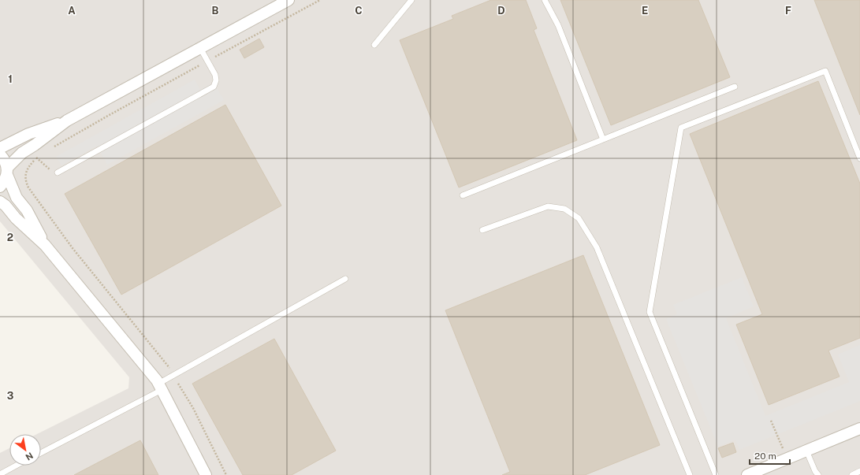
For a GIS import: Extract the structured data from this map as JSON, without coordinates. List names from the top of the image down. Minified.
{"scale_bar":"20 m","north":"bottom right","grid":{"columns":["A","B","C","D","E","F"],"rows":["1","2","3"]}}
